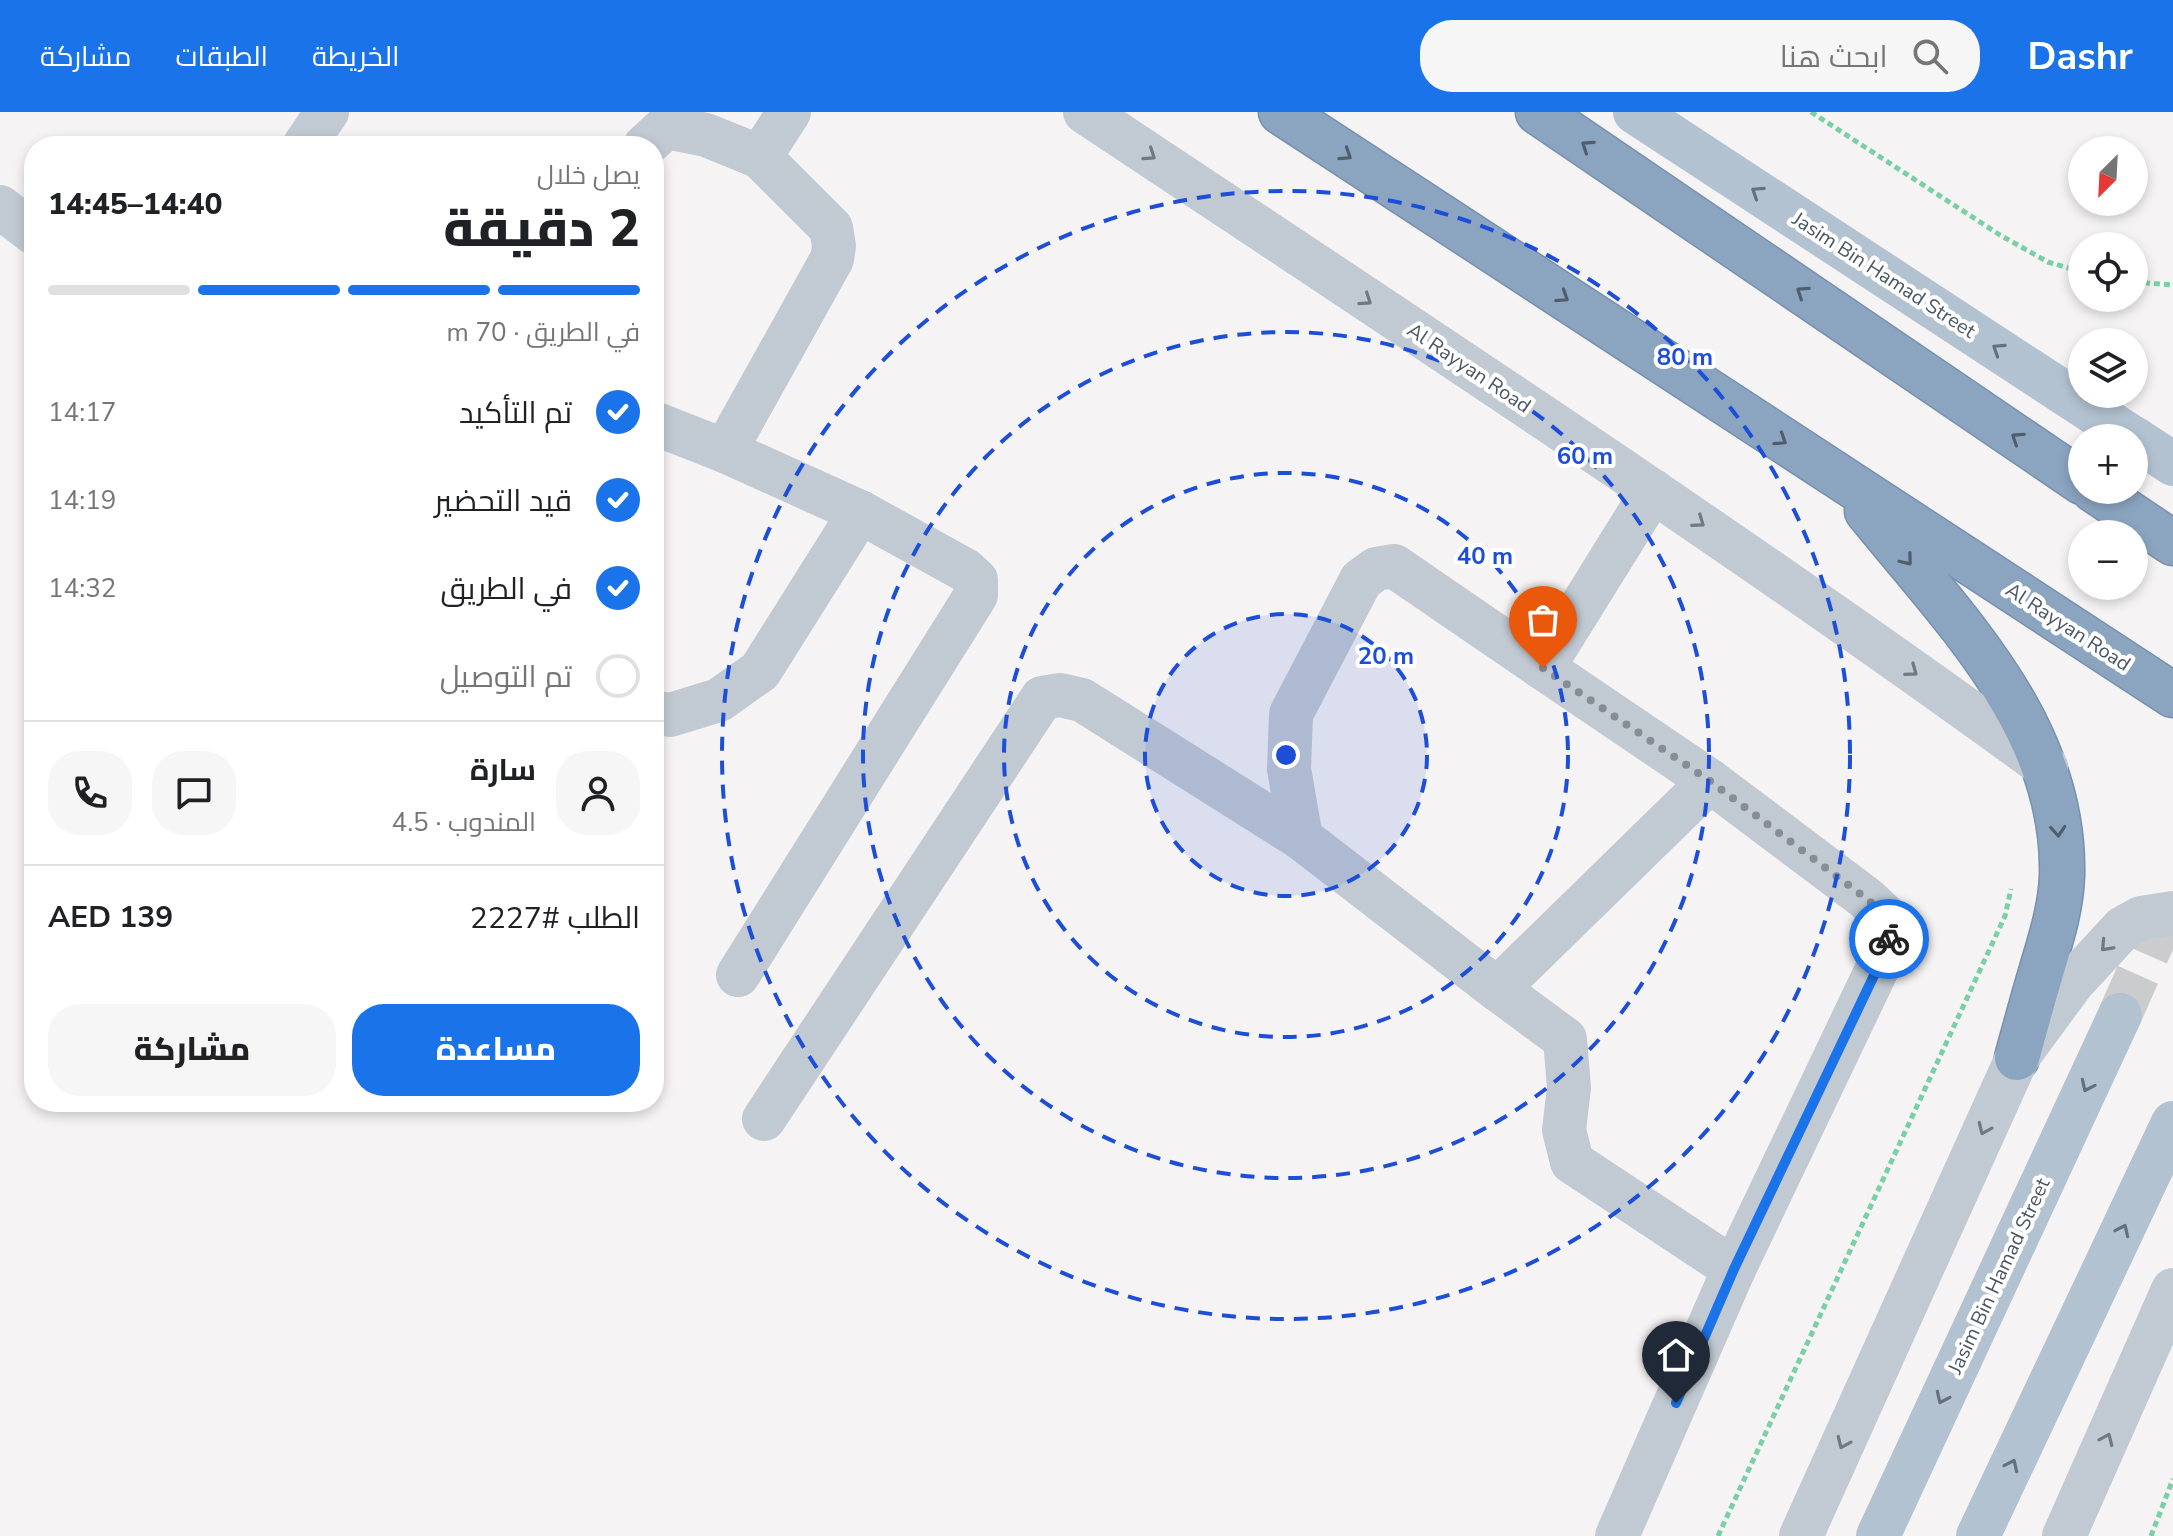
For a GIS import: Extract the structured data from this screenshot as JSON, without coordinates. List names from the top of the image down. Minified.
{"streets":{"highway":["Al Rayyan Road"],"main road":["Jasim Bin Hamad Street"]},"one_way":["Al Rayyan Road"],"north":"bottom left","page":{"header":"Dashr","search":"ابحث هنا","nav":["الخريطة","الطبقات","مشاركة"],"map_buttons":["+","−"],"heading":["2 دقيقة","يصل خلال","14:40–14:45"],"panel":["سارة","المندوب · 4.5","الطلب #2227","AED 139"],"bar":"في الطريق · 70 m","list":[["تم التأكيد","14:17"],["قيد التحضير","14:19"],["في الطريق","14:32"],"تم التوصيل"],"buttons":["مساعدة","مشاركة"]},"rings":["80 m","60 m","40 m","20 m"]}
